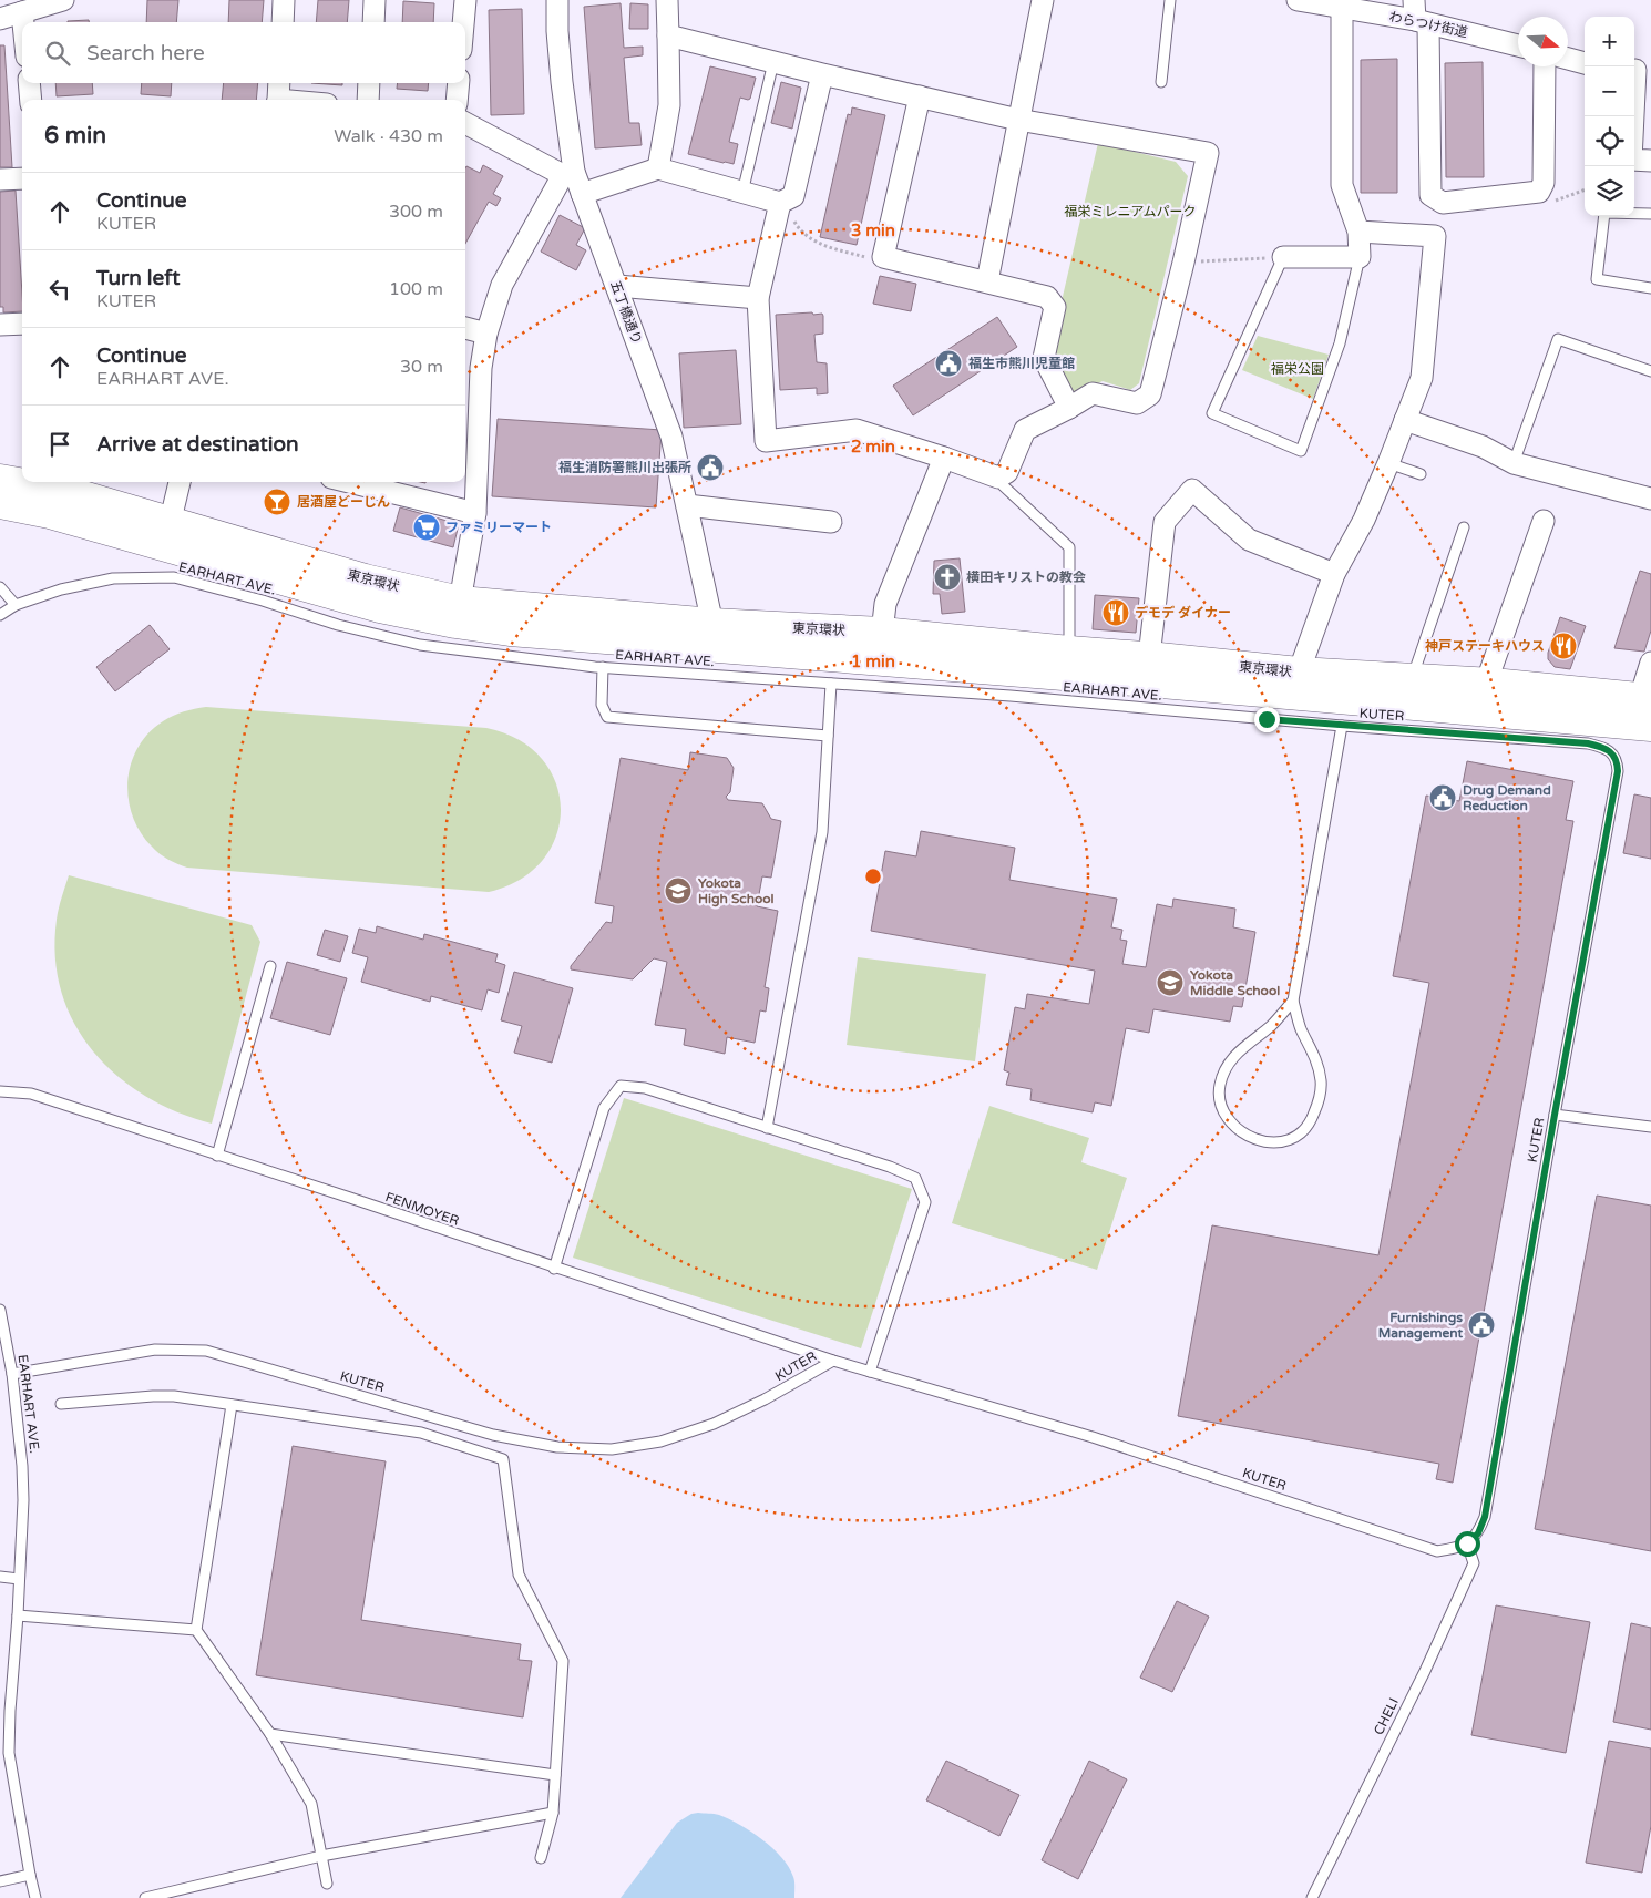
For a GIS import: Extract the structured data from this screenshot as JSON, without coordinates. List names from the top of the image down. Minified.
{"streets":{"highway":["東京環状"],"street":["わらつけ街道","五丁橋通り"],"lane":["EARHART AVE.","KUTER","FENMOYER","CHELI"]},"crossings":[["五丁橋通り","東京環状"],["EARHART AVE.","KUTER"],["KUTER","FENMOYER"],["KUTER","CHELI"]],"parks":["福栄ミレニアムパーク","福栄公園"],"places":{"public building":["福生市熊川児童館","福生消防署熊川出張所","Drug Demand Reduction","Furnishings Management"],"bar":["居酒屋どーじん"],"supermarket":["ファミリーマート"],"church":["横田キリストの教会"],"restaurant":["デモデ ダイナー","神戸ステーキハウス"],"school or university":["Yokota High School","Yokota Middle School"]},"north":"right","page":{"map_buttons":["+","−"],"search":"Search here","heading":["6 min","Walk · 430 m"],"list":[["Continue","KUTER","300 m"],["Turn left","KUTER","100 m"],["Continue","EARHART AVE.","30 m"],"Arrive at destination"]},"rings":["3 min","2 min","1 min"]}
